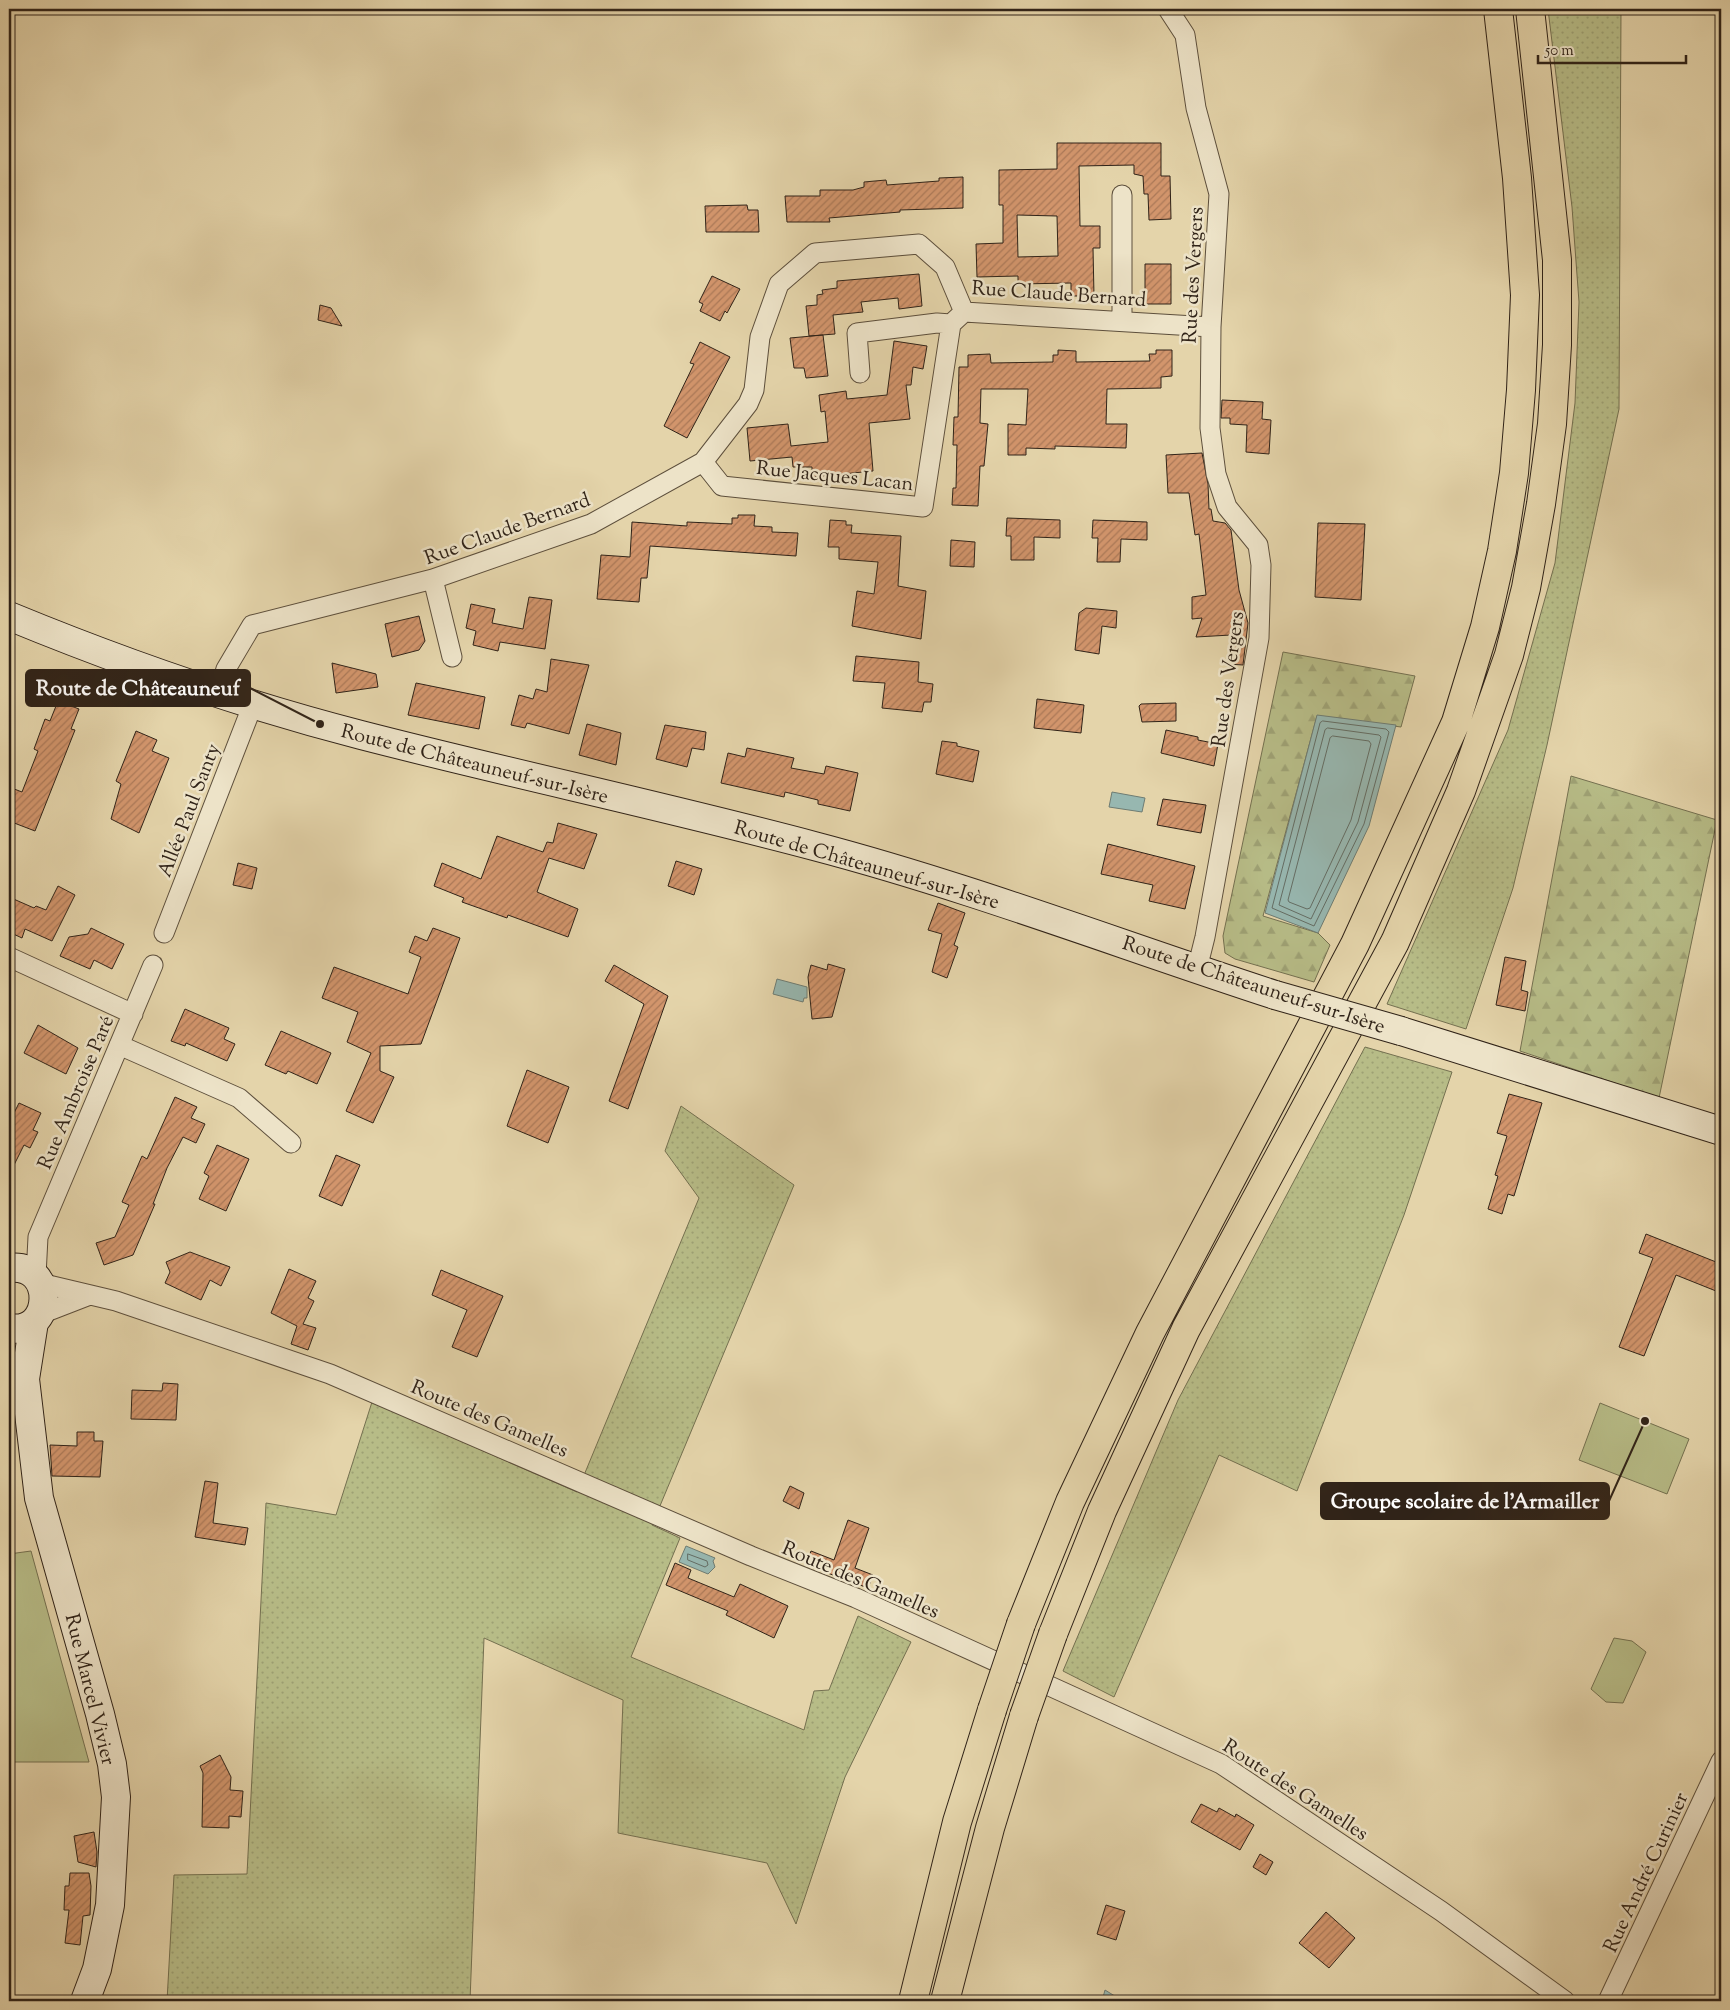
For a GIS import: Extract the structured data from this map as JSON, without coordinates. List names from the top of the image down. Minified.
{"streets":{"main road":["Route de Châteauneuf-sur-Isère","Rue Marcel Vivier"],"street":["Rue des Vergers","Rue Claude Bernard","Rue Jacques Lacan","Allée Paul Santy","Rue Ambroise Paré","Route des Gamelles","Rue André Curinier"]},"crossings":[["Rue des Vergers","Rue Claude Bernard"],["Rue des Vergers","Route de Châteauneuf-sur-Isère"],["Rue Claude Bernard","Rue Jacques Lacan"],["Rue Claude Bernard","Route de Châteauneuf-sur-Isère"],["Route de Châteauneuf-sur-Isère","Allée Paul Santy"],["Rue Ambroise Paré","Route des Gamelles"],["Rue Ambroise Paré","Rue Marcel Vivier"],["Route des Gamelles","Rue Marcel Vivier"]],"places":["Route de Châteauneuf","Groupe scolaire de l'Armailler"],"scale_bar":"50 m"}
